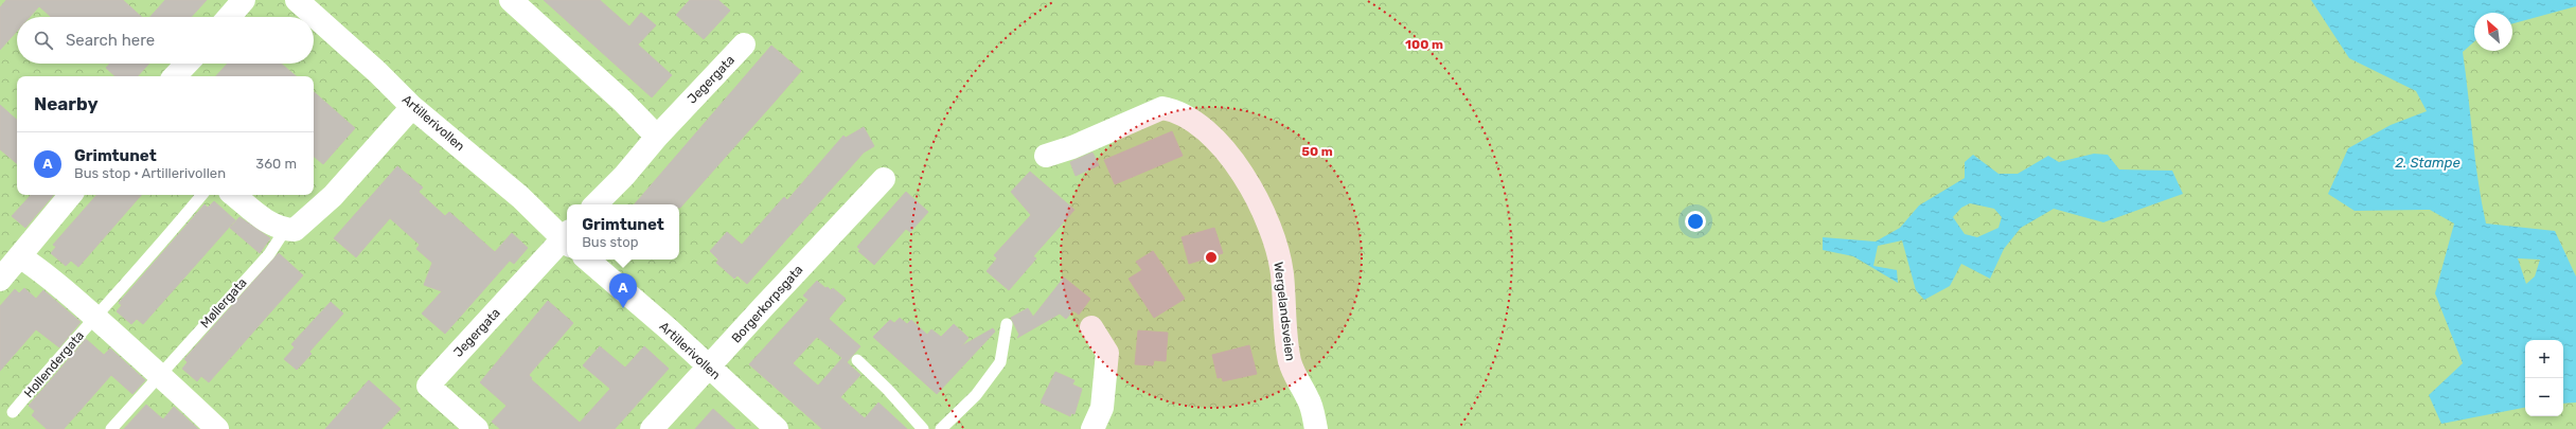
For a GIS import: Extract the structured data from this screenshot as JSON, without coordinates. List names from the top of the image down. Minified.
{"streets":{"street":["Jegergata","Artillerivollen","Borgerkorpsgata","Wergelandsveien"],"lane":["Møllergata","Hollendergata"]},"crossings":[["Artillerivollen","Borgerkorpsgata"]],"water":["2. Stampe"],"north":"top left","page":{"search":"Search here","heading":"Nearby","list":[{"mark":"A","name":"Grimtunet","note":"Bus stop · Artillerivollen","value":"360 m"}],"popup":["Grimtunet","Bus stop"],"pins":"A","map_buttons":["+","−"]},"rings":["100 m","50 m"]}
